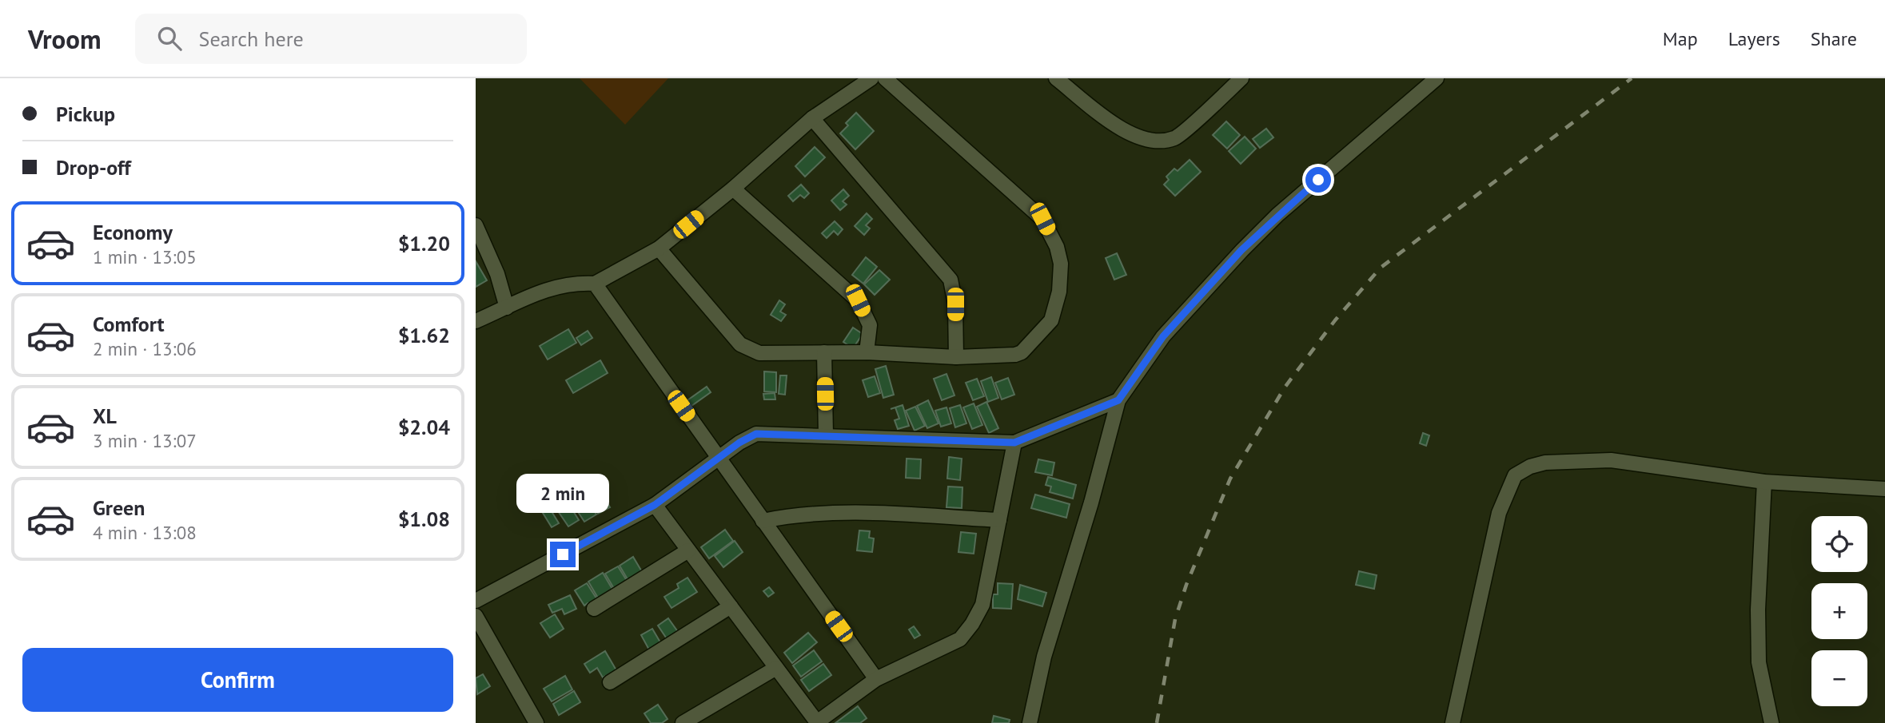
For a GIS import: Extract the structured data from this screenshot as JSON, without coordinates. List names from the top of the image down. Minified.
{"page":{"header":"Vroom","search":"Search here","nav":["Map","Layers","Share"],"banner":["Pickup","Drop-off"],"list":[{"name":"Economy","note":"1 min · 13:05","value":"$1.20"},{"name":"Comfort","note":"2 min · 13:06","value":"$1.62"},{"name":"XL","note":"3 min · 13:07","value":"$2.04"},{"name":"Green","note":"4 min · 13:08","value":"$1.08"}],"bubble":"2 min","map_buttons":["+","−"],"buttons":"Confirm"}}
